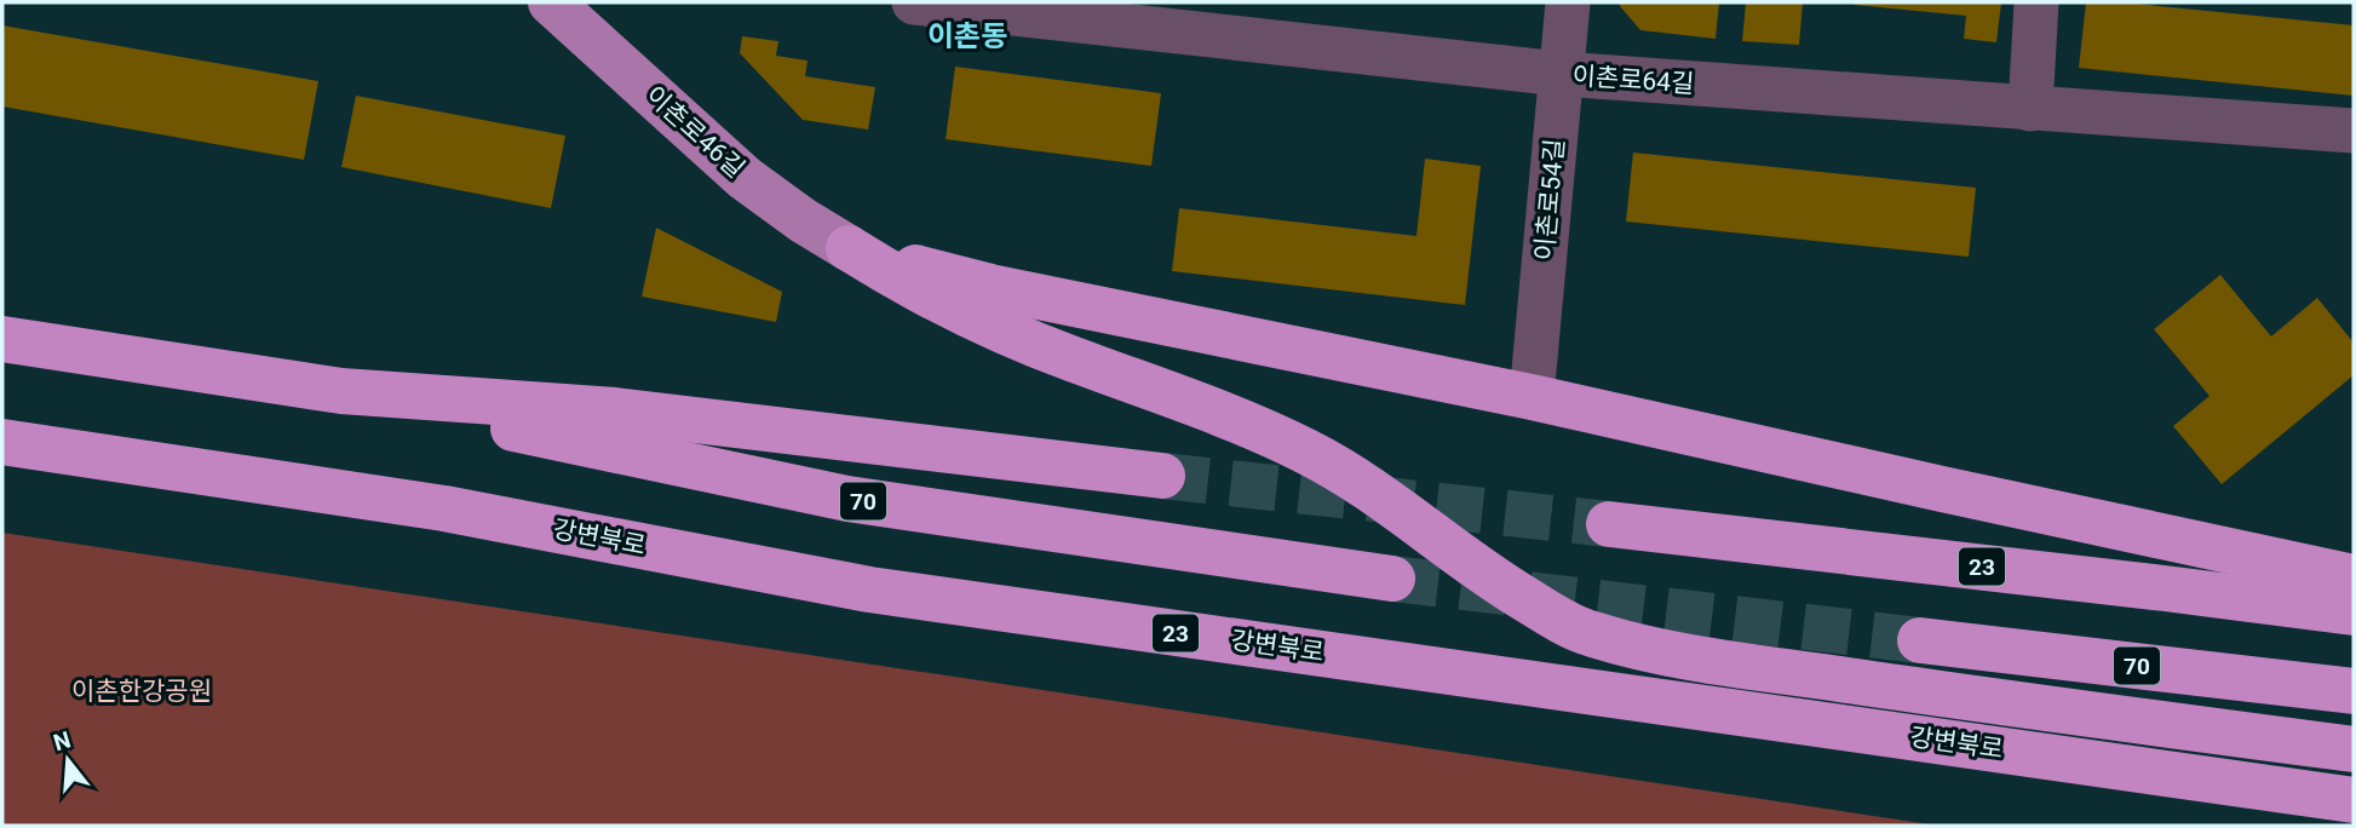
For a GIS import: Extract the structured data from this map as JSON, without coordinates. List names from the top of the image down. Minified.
{"streets":{"highway":["70","강변북로","23"],"main road":["이촌로46길"],"street":["이촌로64길","이촌로54길"]},"crossings":[["이촌로64길","이촌로54길"]],"districts":["이촌동"],"parks":["이촌한강공원"],"north":"top"}
